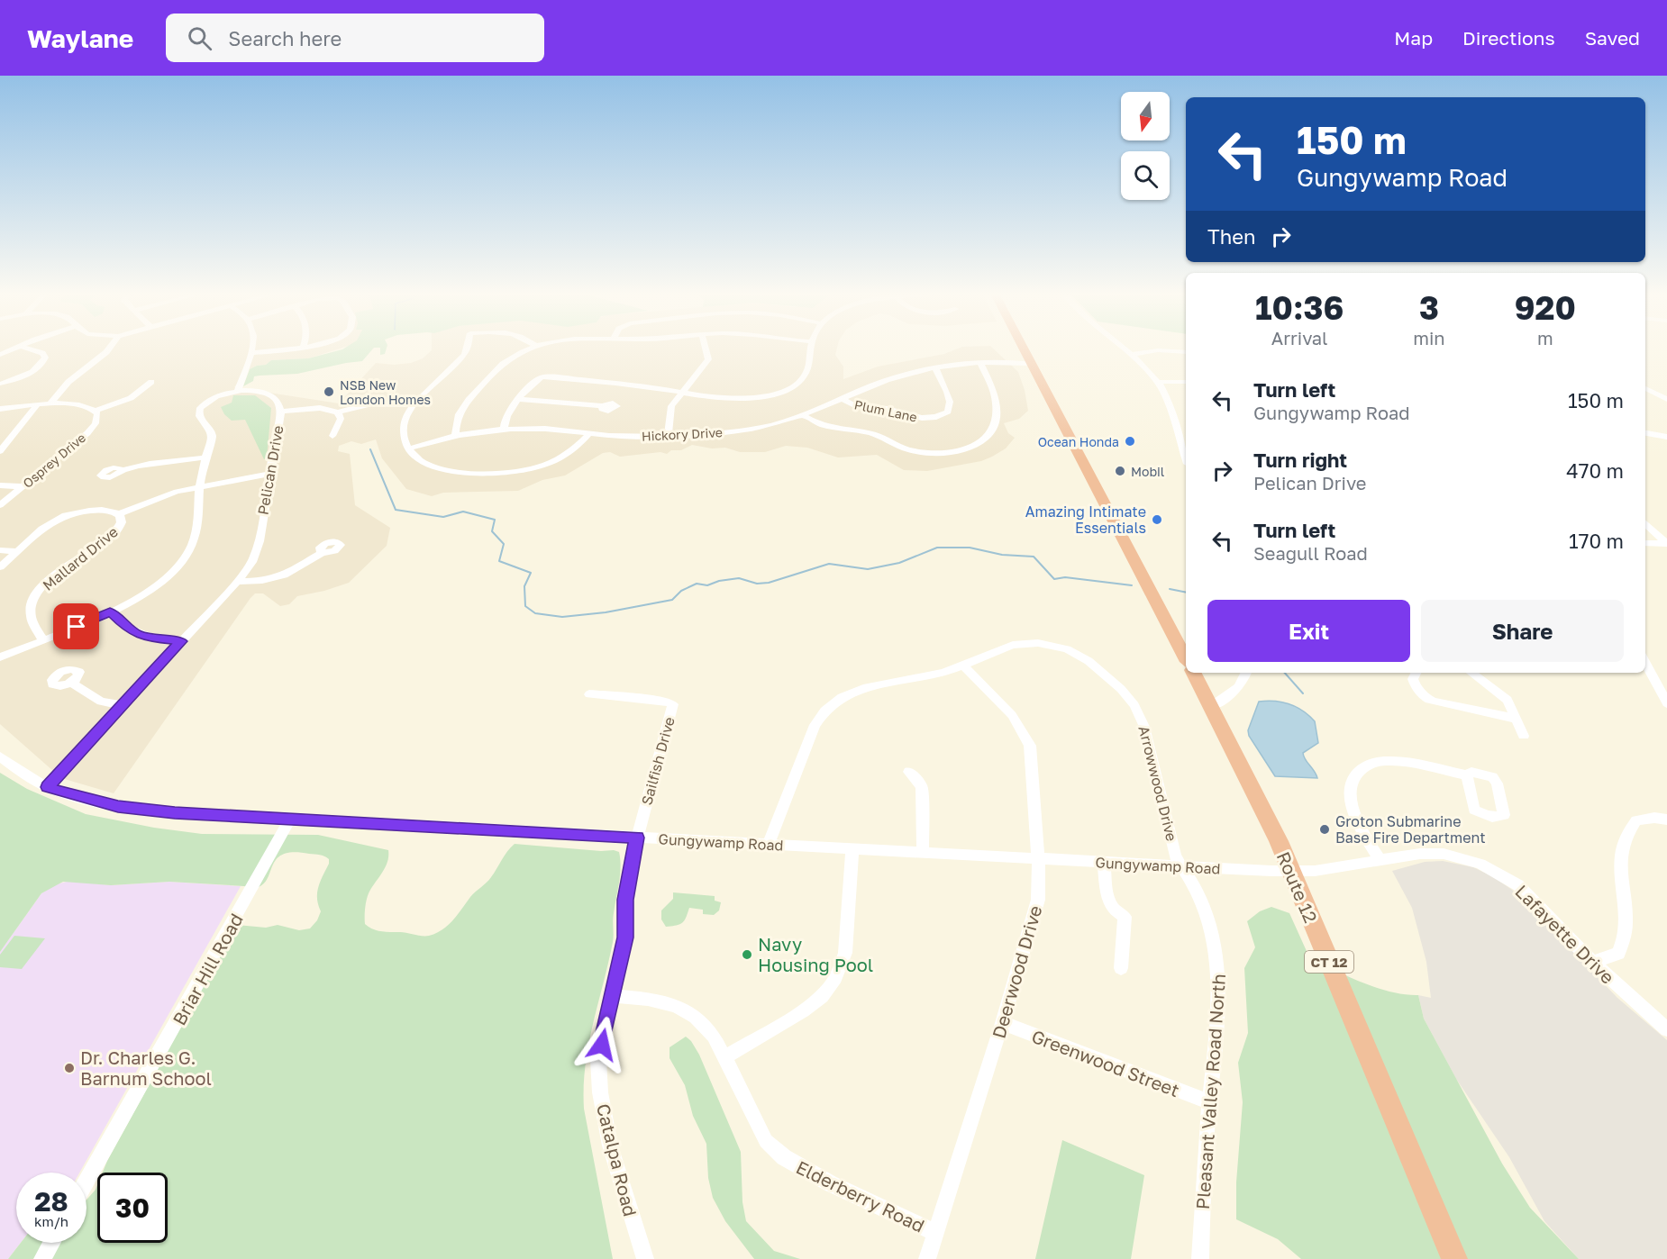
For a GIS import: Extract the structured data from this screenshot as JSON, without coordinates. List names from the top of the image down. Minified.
{"streets":{"highway":["Route 12","CT 12"],"street":["Plum Lane","Hickory Drive","Osprey Drive","Pelican Drive","Mallard Drive","Sailfish Drive","Arrowwood Drive","Gungywamp Road","Lafayette Drive","Briar Hill Road","Deerwood Drive","Greenwood Street","Pleasant Valley Road North","Catalpa Road","Elderberry Road"]},"crossings":[["Plum Lane","Hickory Drive"],["Pelican Drive","Mallard Drive"],["Pelican Drive","Gungywamp Road"],["Sailfish Drive","Gungywamp Road"],["Sailfish Drive","Catalpa Road"],["Arrowwood Drive","Gungywamp Road"],["Arrowwood Drive","Deerwood Drive"],["Arrowwood Drive","Pleasant Valley Road North"],["Gungywamp Road","Route 12"],["Gungywamp Road","Lafayette Drive"],["Gungywamp Road","Briar Hill Road"],["Gungywamp Road","Deerwood Drive"],["Gungywamp Road","Pleasant Valley Road North"],["Gungywamp Road","Catalpa Road"],["Route 12","Lafayette Drive"],["Deerwood Drive","Greenwood Street"],["Deerwood Drive","Elderberry Road"],["Greenwood Street","Pleasant Valley Road North"],["Catalpa Road","Elderberry Road"]],"places":["NSB New London Homes","Ocean Honda","Mobil","Amazing Intimate Essentials","Groton Submarine Base Fire Department","Navy Housing Pool","Dr. Charles G. Barnum School"],"north":"bottom","page":{"header":"Waylane","search":"Search here","nav":["Map","Directions","Saved"],"turn":["150 m","Gungywamp Road"],"then":"Then","eta":["10:36","Arrival","3","min","920","m"],"list":[{"name":"Turn left","note":"Gungywamp Road","value":"150 m"},{"name":"Turn right","note":"Pelican Drive","value":"470 m"},{"name":"Turn left","note":"Seagull Road","value":"170 m"}],"buttons":["Exit","Share"],"speed":"28 km/h","limit":"30"}}
